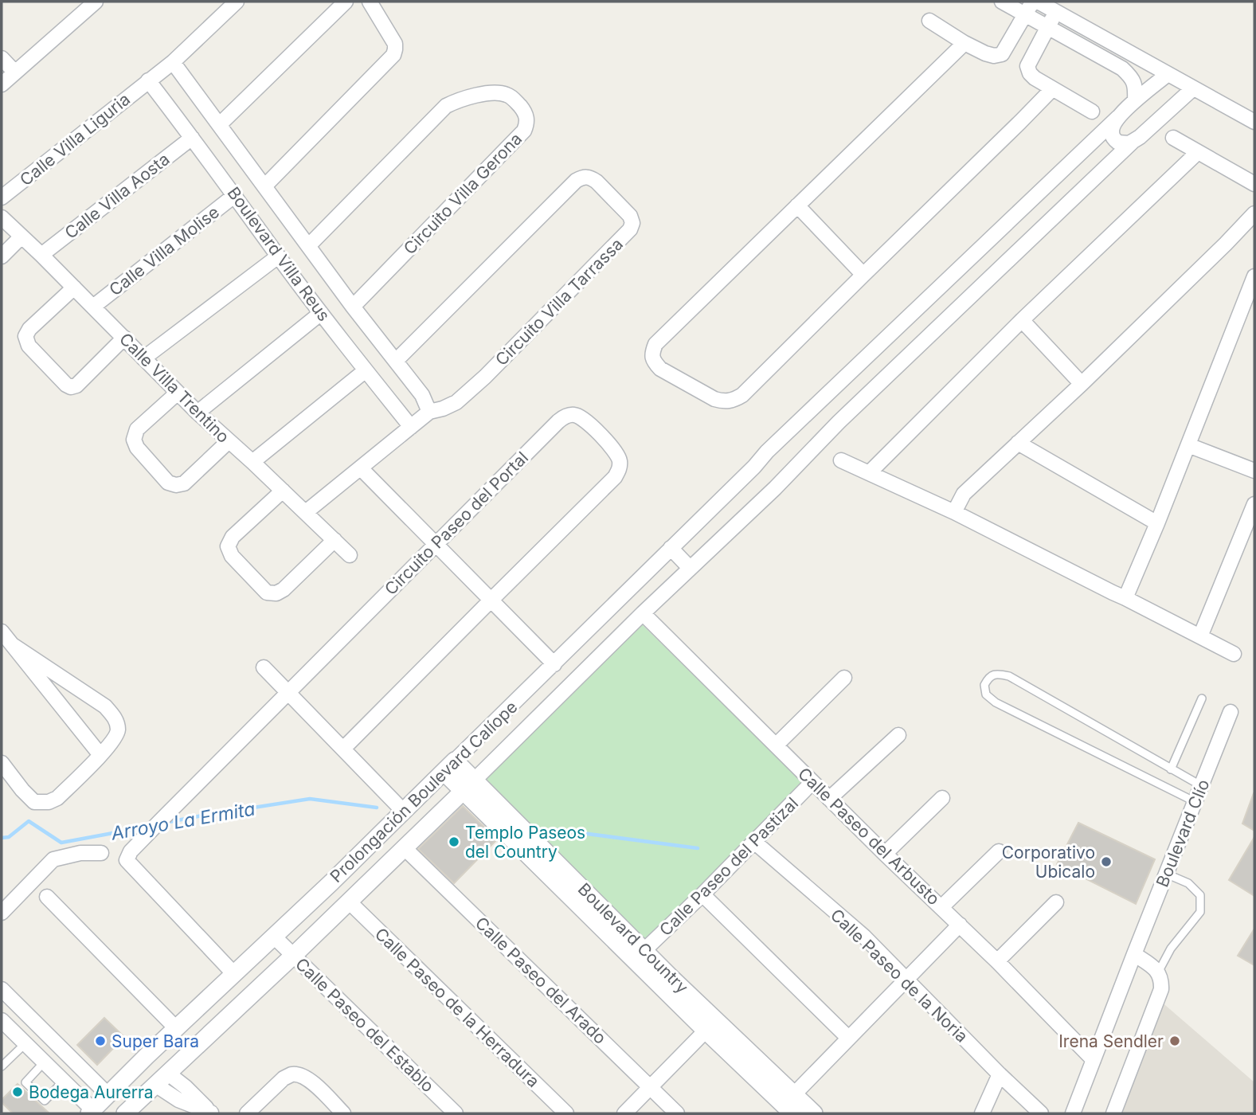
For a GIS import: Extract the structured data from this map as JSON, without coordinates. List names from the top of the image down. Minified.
{"streets":{"street":["Calle Villa Liguria","Circuito Villa Gerona","Calle Villa Aosta","Calle Villa Molise","Boulevard Villa Reus","Circuito Villa Tarrassa","Calle Villa Trentino","Circuito Paseo del Portal","Prolongación Boulevard Calíope","Boulevard Clío","Calle Paseo del Arbusto","Calle Paseo del Pastizal","Boulevard Country","Calle Paseo de la Noria","Calle Paseo del Arado","Calle Paseo de la Herradura","Calle Paseo del Establo"]},"crossings":[["Calle Villa Liguria","Boulevard Villa Reus"],["Circuito Villa Gerona","Boulevard Villa Reus"],["Calle Villa Aosta","Boulevard Villa Reus"],["Calle Villa Aosta","Calle Villa Trentino"],["Calle Villa Molise","Boulevard Villa Reus"],["Calle Villa Molise","Calle Villa Trentino"],["Boulevard Villa Reus","Circuito Villa Tarrassa"],["Circuito Paseo del Portal","Prolongación Boulevard Calíope"],["Prolongación Boulevard Calíope","Calle Paseo del Arbusto"],["Prolongación Boulevard Calíope","Boulevard Country"],["Prolongación Boulevard Calíope","Calle Paseo del Arado"],["Prolongación Boulevard Calíope","Calle Paseo de la Herradura"],["Prolongación Boulevard Calíope","Calle Paseo del Establo"],["Boulevard Clío","Calle Paseo del Arbusto"],["Calle Paseo del Arbusto","Calle Paseo del Pastizal"],["Calle Paseo del Pastizal","Boulevard Country"],["Calle Paseo del Pastizal","Calle Paseo de la Noria"]],"water":["Arroyo La Ermita"],"places":["Templo Paseos del Country","Corporativo Ubicalo","Super Bara","Irena Sendler","Bodega Aurerra"]}
